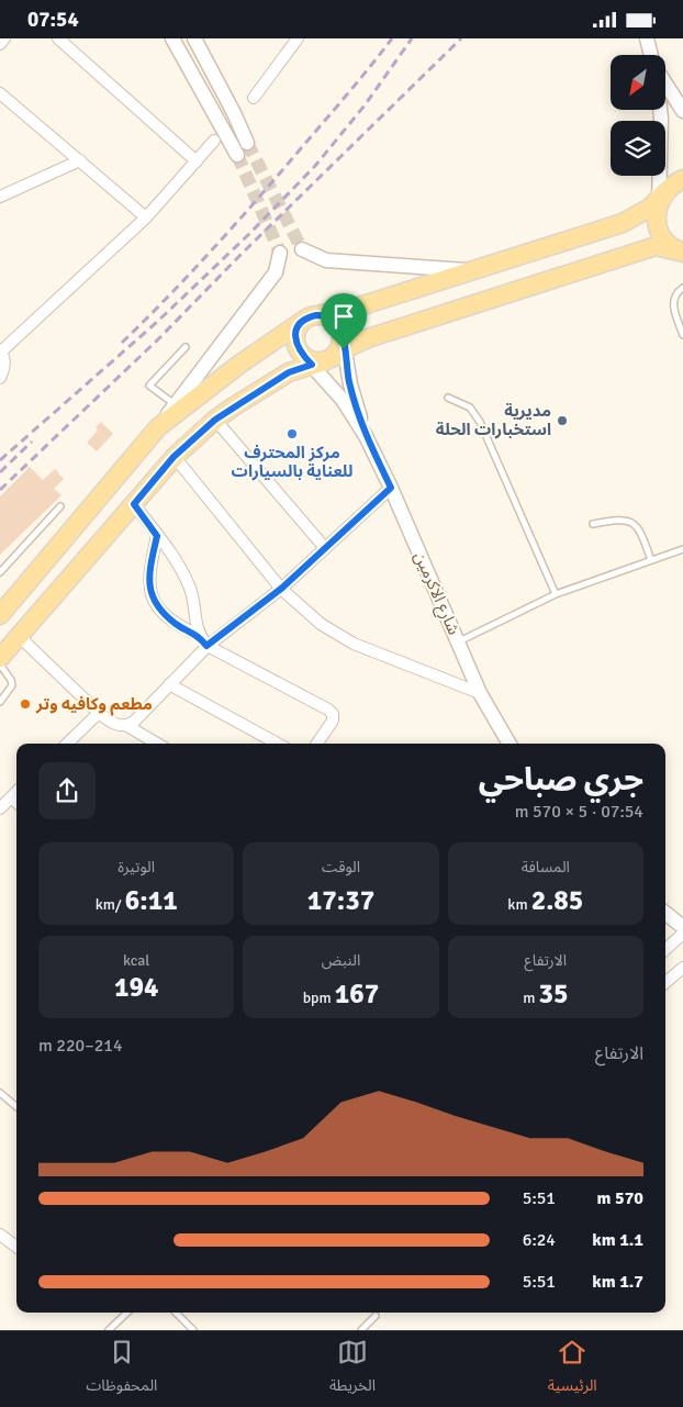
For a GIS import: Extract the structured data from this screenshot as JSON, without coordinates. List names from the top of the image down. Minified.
{"streets":{"street":["شارع الاكرمين"]},"places":["مديرية استخبارات الحلة","مركز المحترف للعناية بالسيارات","مطعم وكافيه وتر"],"north":"bottom left","page":{"status":"07:54","heading":["جري صباحي","07:54 · 5 × 570 m"],"stats":[["المسافة","2.85 km"],["الوقت","17:37"],["الوتيرة","6:11 /km"],["الارتفاع","35 m"],["النبض","167 bpm"],["kcal","194"]],"chart":["الارتفاع","214–220 m"],"list":[{"name":"570 m","note":"5:51"},{"name":"1.1 km","note":"6:24"},{"name":"1.7 km","note":"5:51"}],"tabs":["الرئيسية","الخريطة","المحفوظات"]}}
